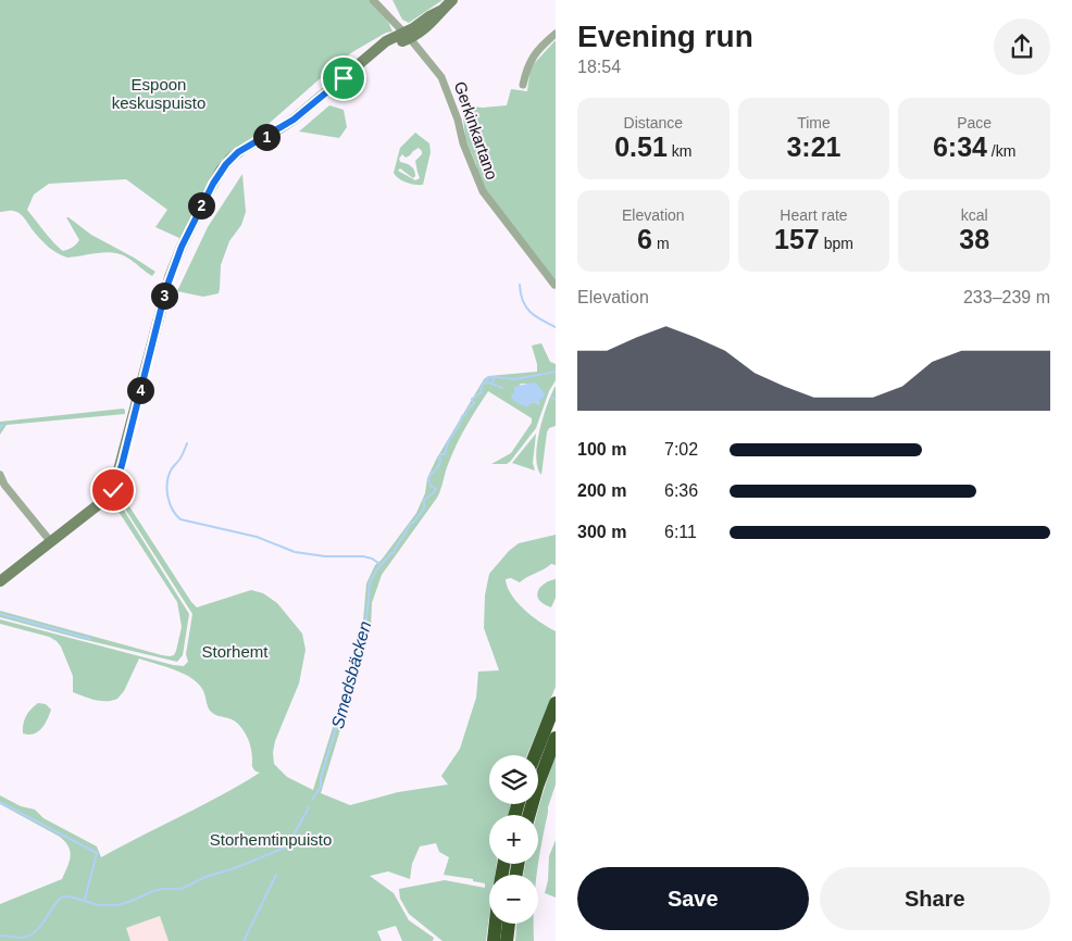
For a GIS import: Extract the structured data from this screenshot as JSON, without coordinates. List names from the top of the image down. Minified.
{"streets":{"street":["Gerkinkartano"]},"water":["Smedsbäcken"],"parks":["Espoon keskuspuisto","Storhemt","Storhemtinpuisto"],"page":{"heading":["Evening run","18:54"],"stats":[["Distance","0.51 km"],["Time","3:21"],["Pace","6:34 /km"],["Elevation","6 m"],["Heart rate","157 bpm"],["kcal","38"]],"pins":["1","2","3","4"],"chart":["Elevation","233–239 m"],"list":[{"name":"100 m","note":"7:02"},{"name":"200 m","note":"6:36"},{"name":"300 m","note":"6:11"}],"map_buttons":["+","−"],"buttons":["Save","Share"]}}
